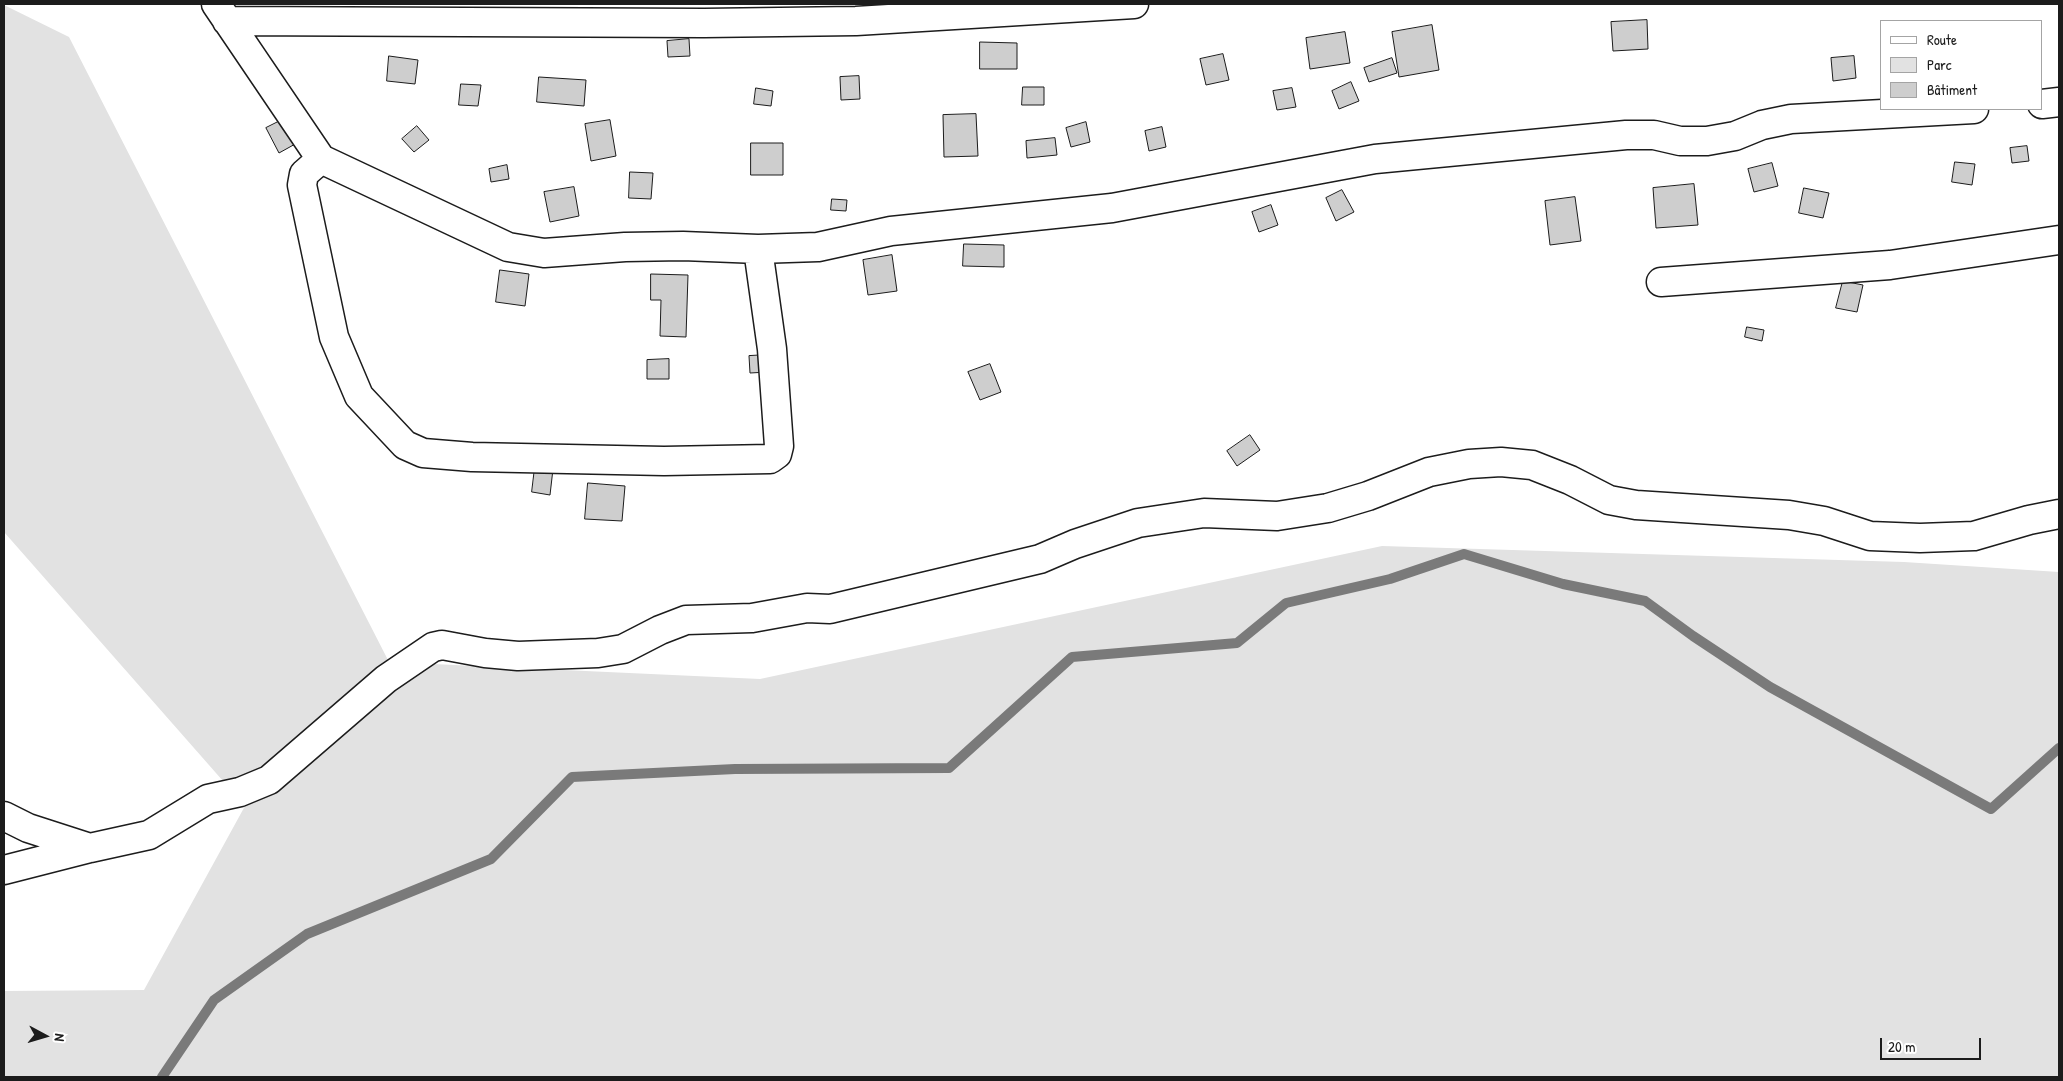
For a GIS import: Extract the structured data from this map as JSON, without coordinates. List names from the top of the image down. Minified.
{"legend":["Route","Parc","Bâtiment"],"scale_bar":"20 m","north":"right"}
